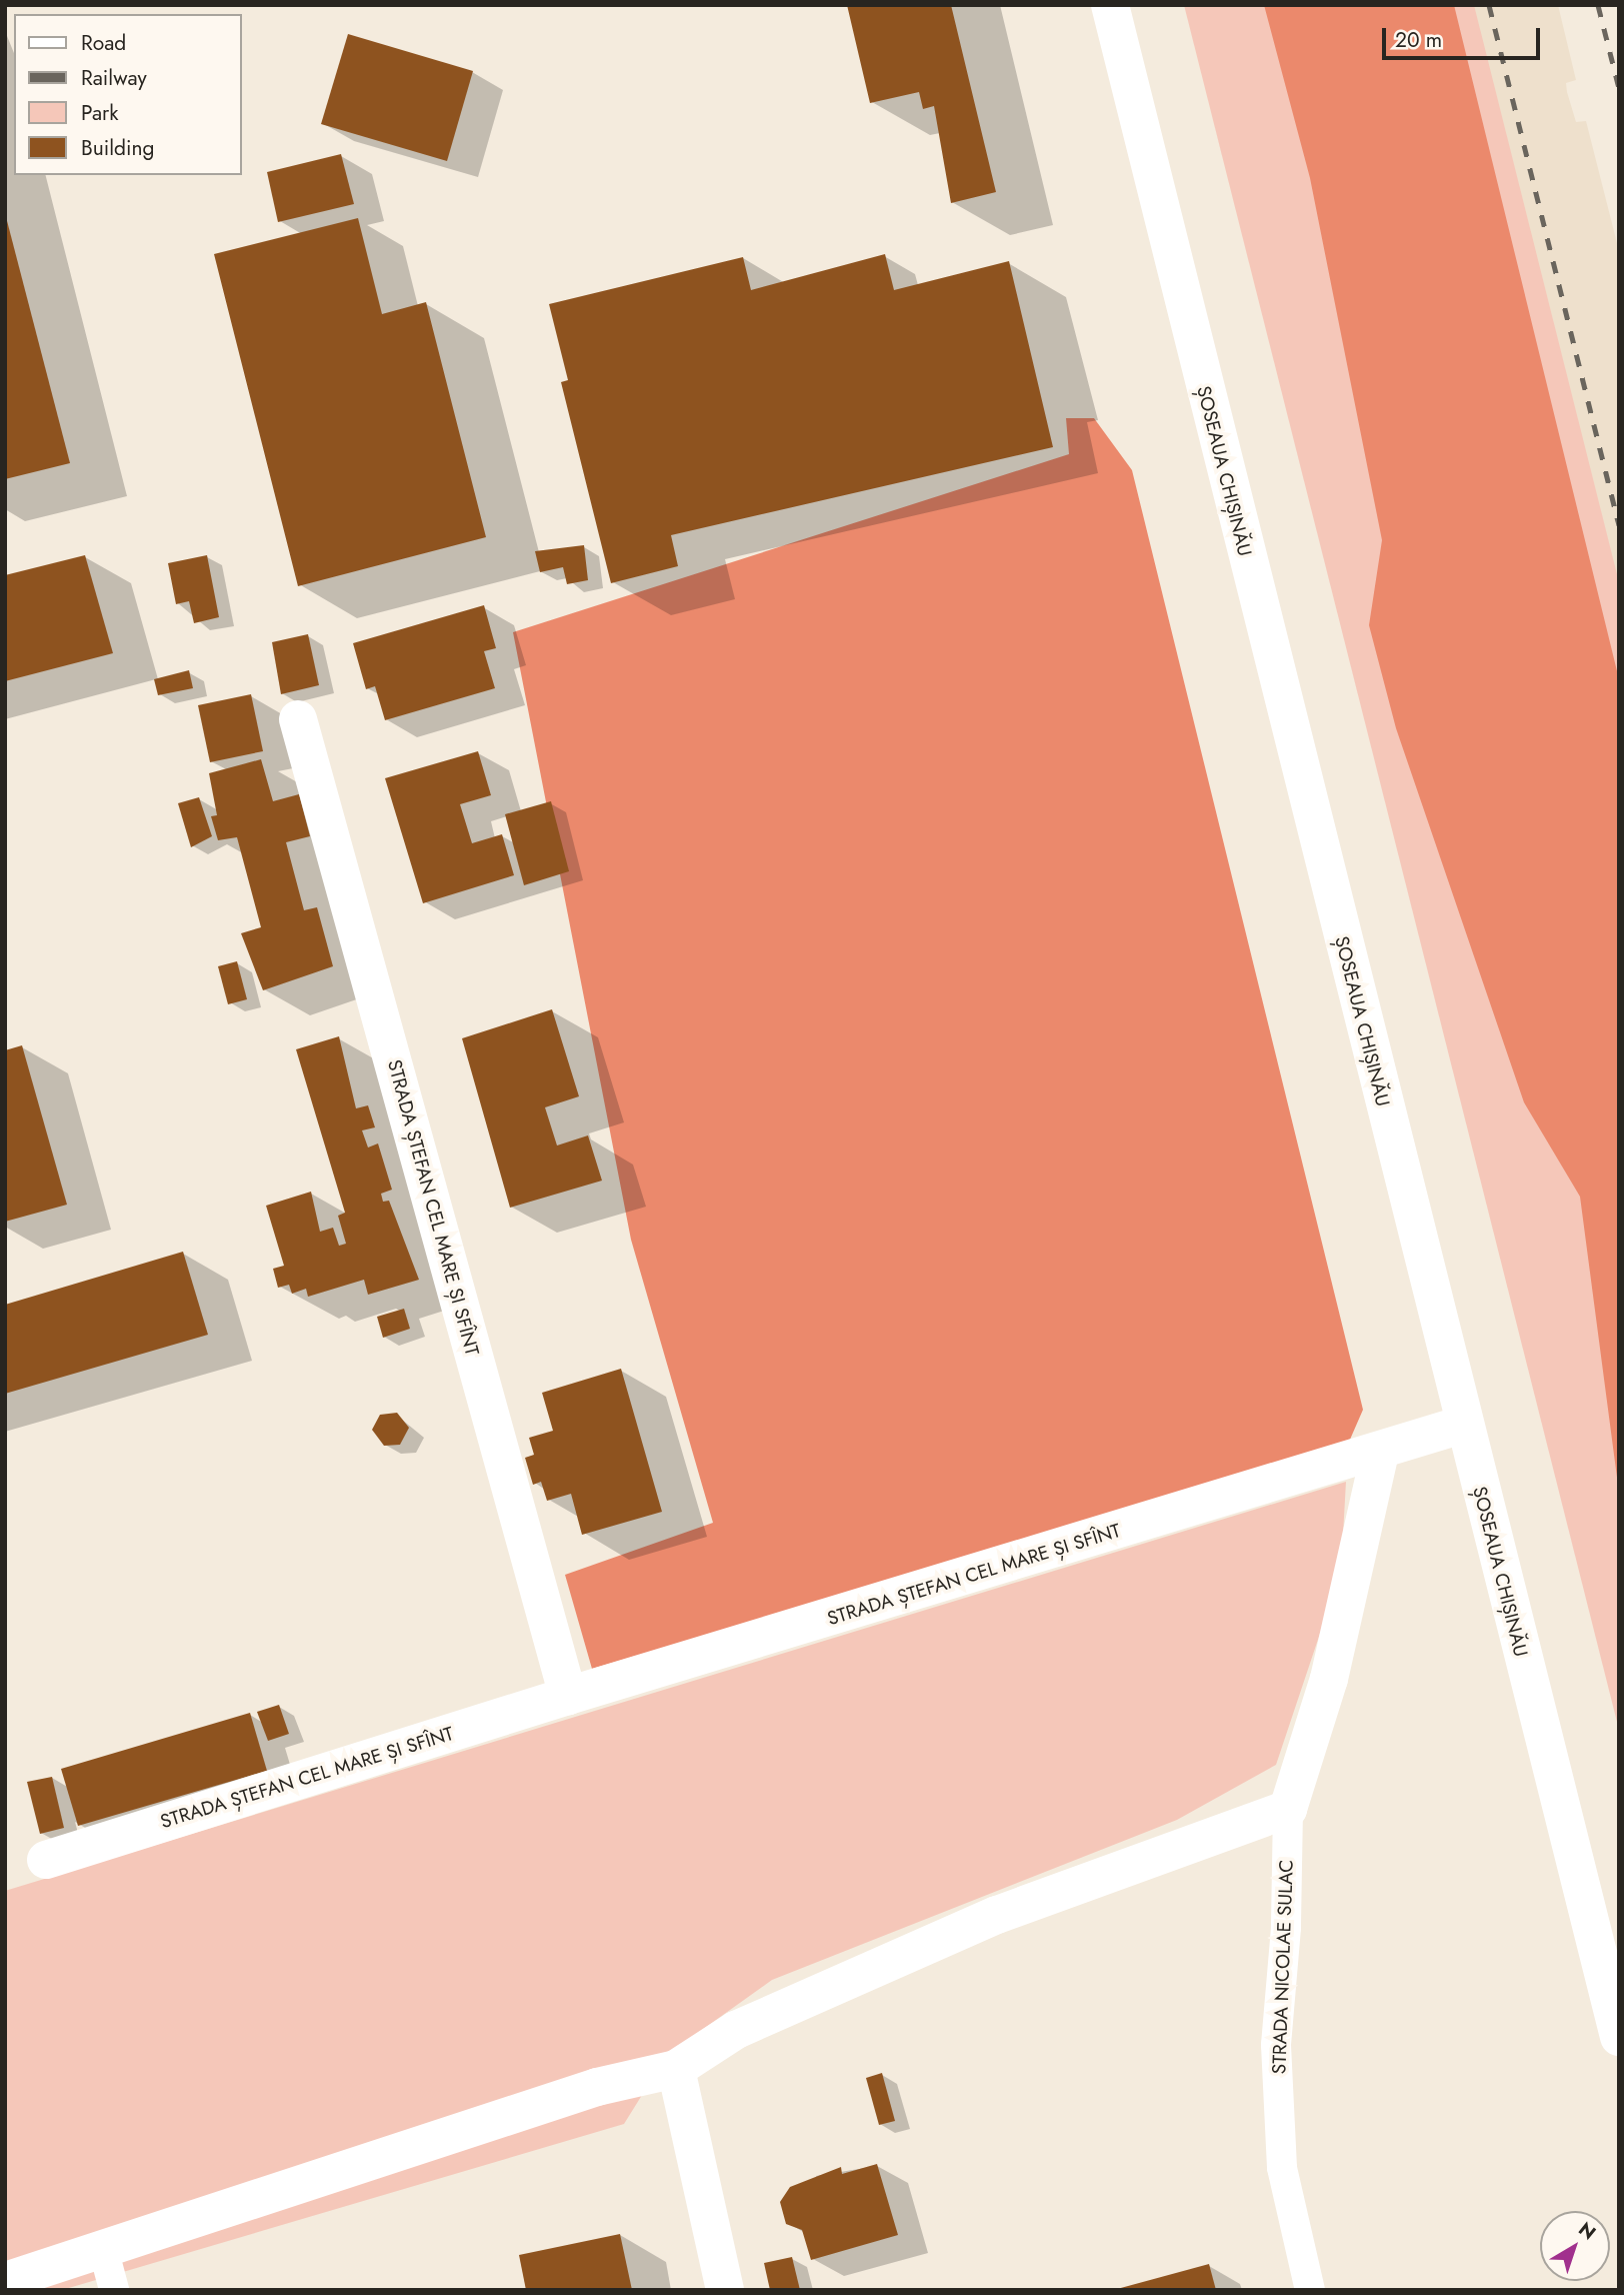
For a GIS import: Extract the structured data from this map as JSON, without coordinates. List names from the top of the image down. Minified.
{"streets":{"main road":["ȘOSEAUA CHIȘINĂU","STRADA ȘTEFAN CEL MARE ȘI SFÎNT"],"lane":["STRADA NICOLAE SULAC"]},"crossings":[["ȘOSEAUA CHIȘINĂU","STRADA ȘTEFAN CEL MARE ȘI SFÎNT"]],"legend":["Road","Railway","Park","Building"],"scale_bar":"20 m","north":"top right"}
